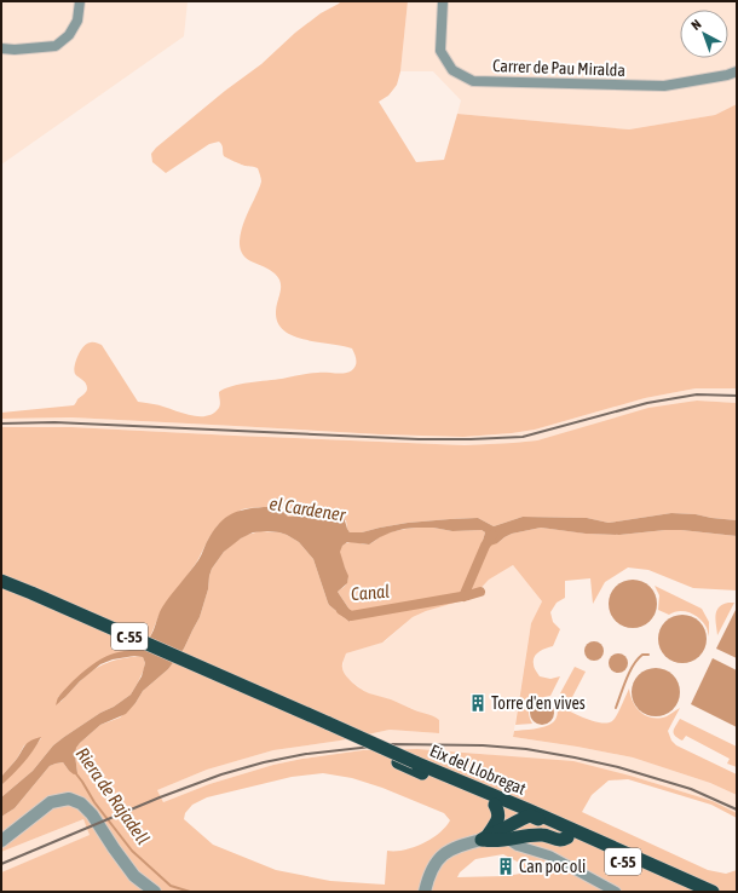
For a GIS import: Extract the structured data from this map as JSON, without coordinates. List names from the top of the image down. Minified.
{"streets":{"highway":["C-55","Eix del Llobregat"],"street":["Carrer de Pau Miralda"]},"crossings":[["C-55","Eix del Llobregat"]],"water":["el Cardener","Canal","Riera de Rajadell"],"places":{"building":["Torre d'en vives","Can poc oli"]},"north":"top left"}
